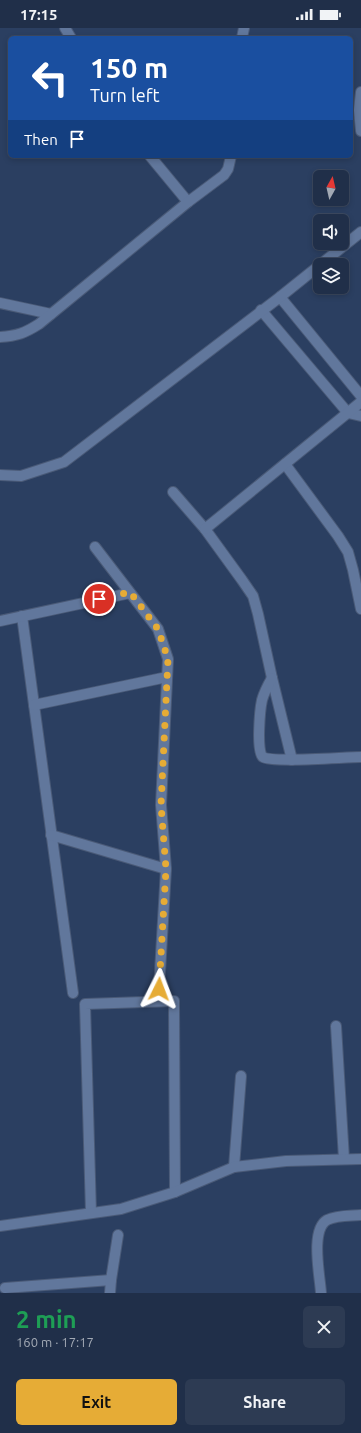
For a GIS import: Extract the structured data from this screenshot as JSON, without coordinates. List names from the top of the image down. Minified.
{"north":"top","page":{"status":"17:15","turn":["150 m","Turn left"],"then":"Then","heading":["2 min","160 m · 17:17"],"buttons":["Exit","Share"]}}
